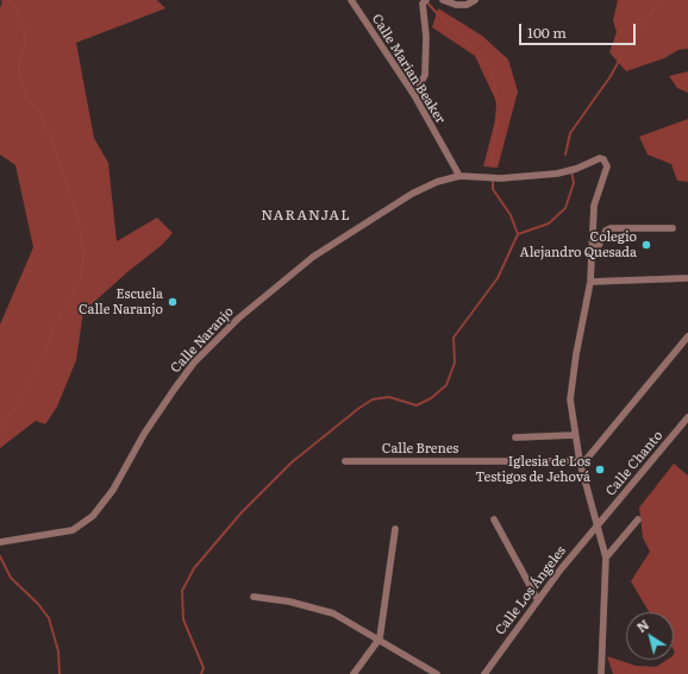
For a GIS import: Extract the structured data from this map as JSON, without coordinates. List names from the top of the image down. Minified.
{"streets":{"street":["Calle Marian Beaker","Calle Naranjo","Calle Brenes","Calle Chanto","Calle Los Ángeles"]},"crossings":[["Calle Marian Beaker","Calle Naranjo"],["Calle Chanto","Calle Los Ángeles"]],"districts":["NARANJAL"],"places":["Colegio Alejandro Quesada","Escuela Calle Naranjo","Iglesia de Los Testigos de Jehová"],"scale_bar":"100 m","north":"top left"}
